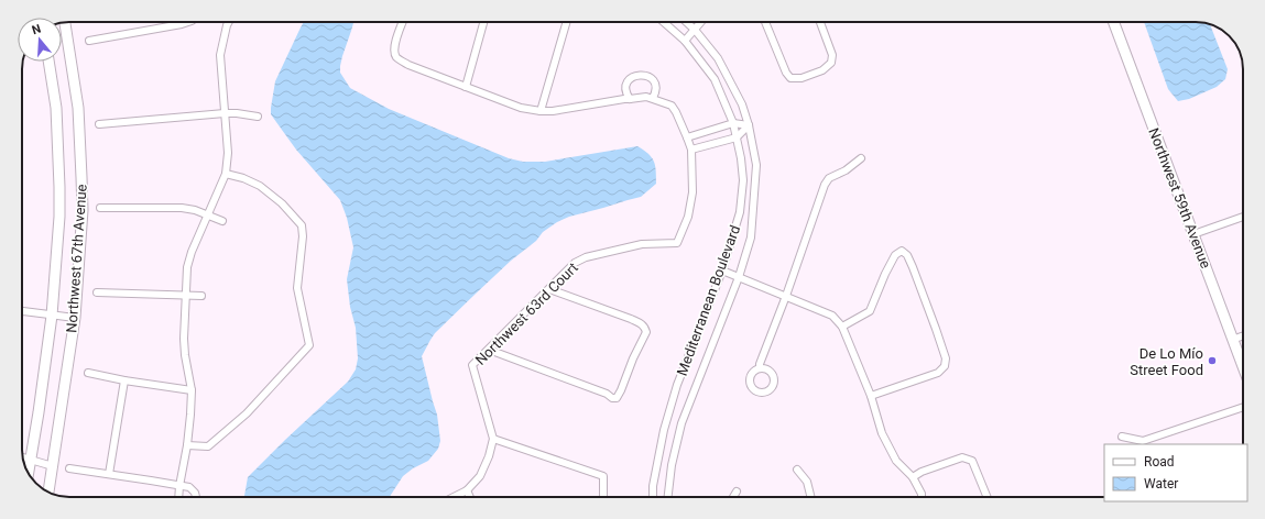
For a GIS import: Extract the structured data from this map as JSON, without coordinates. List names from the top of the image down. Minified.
{"streets":{"main road":["Northwest 59th Avenue","Northwest 67th Avenue"],"street":["Mediterranean Boulevard","Northwest 63rd Court"]},"places":["De Lo Mío Street Food"],"legend":["Road","Water"],"north":"top"}
